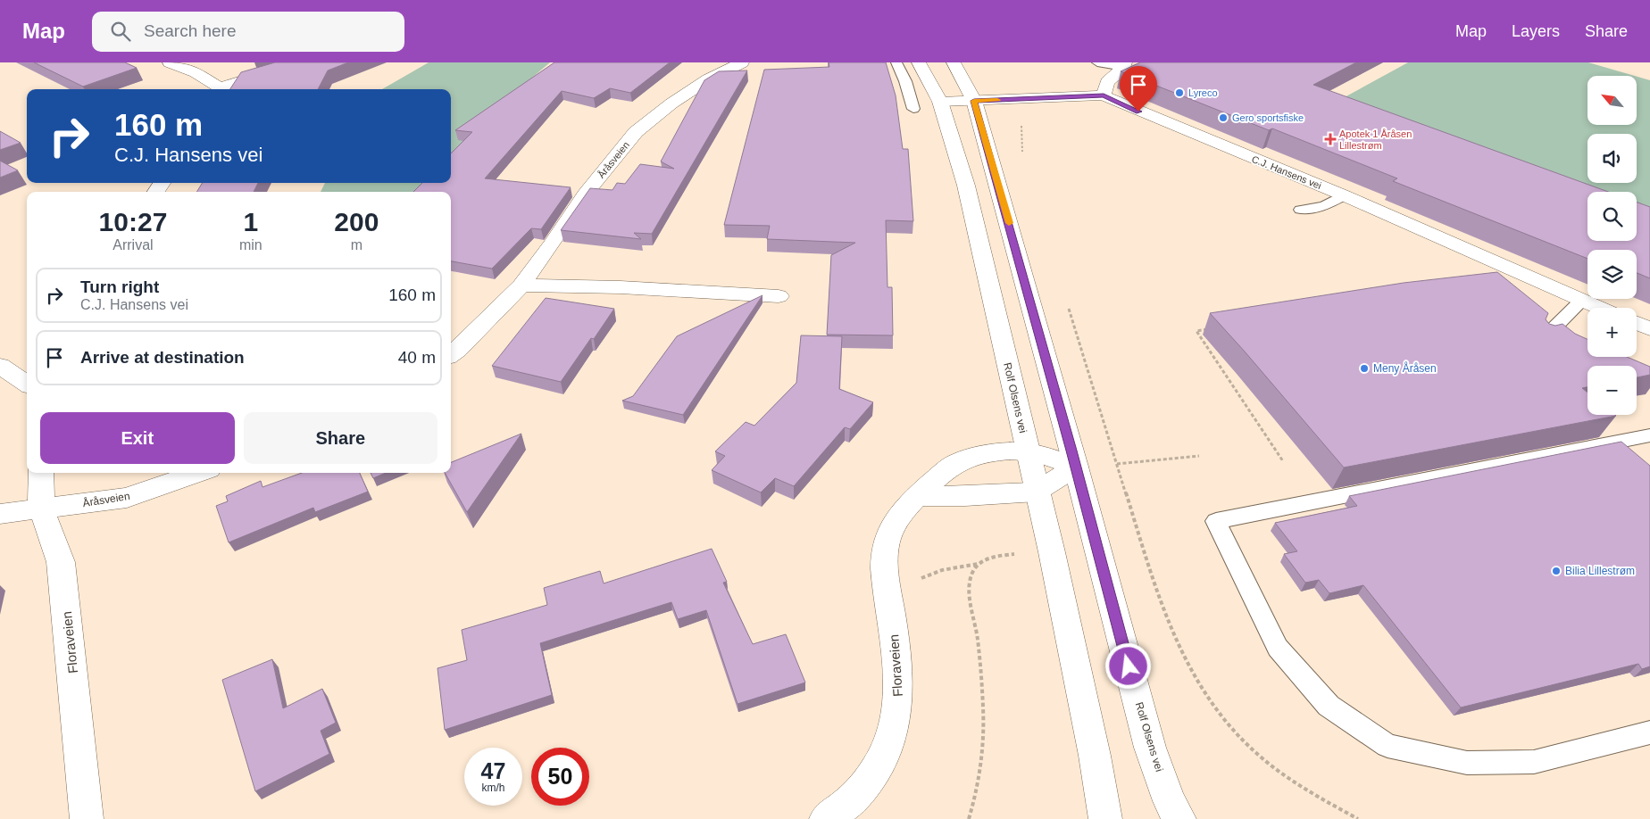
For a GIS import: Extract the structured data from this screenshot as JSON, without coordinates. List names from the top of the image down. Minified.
{"streets":{"street":["Åråsveien","C.J. Hansens vei","Rolf Olsens vei","Floraveien"]},"crossings":[["Åråsveien","Floraveien"],["C.J. Hansens vei","Rolf Olsens vei"],["Rolf Olsens vei","Floraveien"]],"places":{"other":["Lyreco","Gero sportsfiske","Meny Åråsen","Bilia Lillestrøm"],"health":["Apotek 1 Åråsen Lillestrøm"]},"north":"top left","page":{"header":"Map","search":"Search here","nav":["Map","Layers","Share"],"map_buttons":["+","−"],"turn":["160 m","C.J. Hansens vei"],"eta":["10:27","Arrival","1","min","200","m"],"list":[{"name":"Turn right","note":"C.J. Hansens vei","value":"160 m"},{"name":"Arrive at destination","value":"40 m"}],"buttons":["Exit","Share"],"speed":"47 km/h","limit":"50"}}
